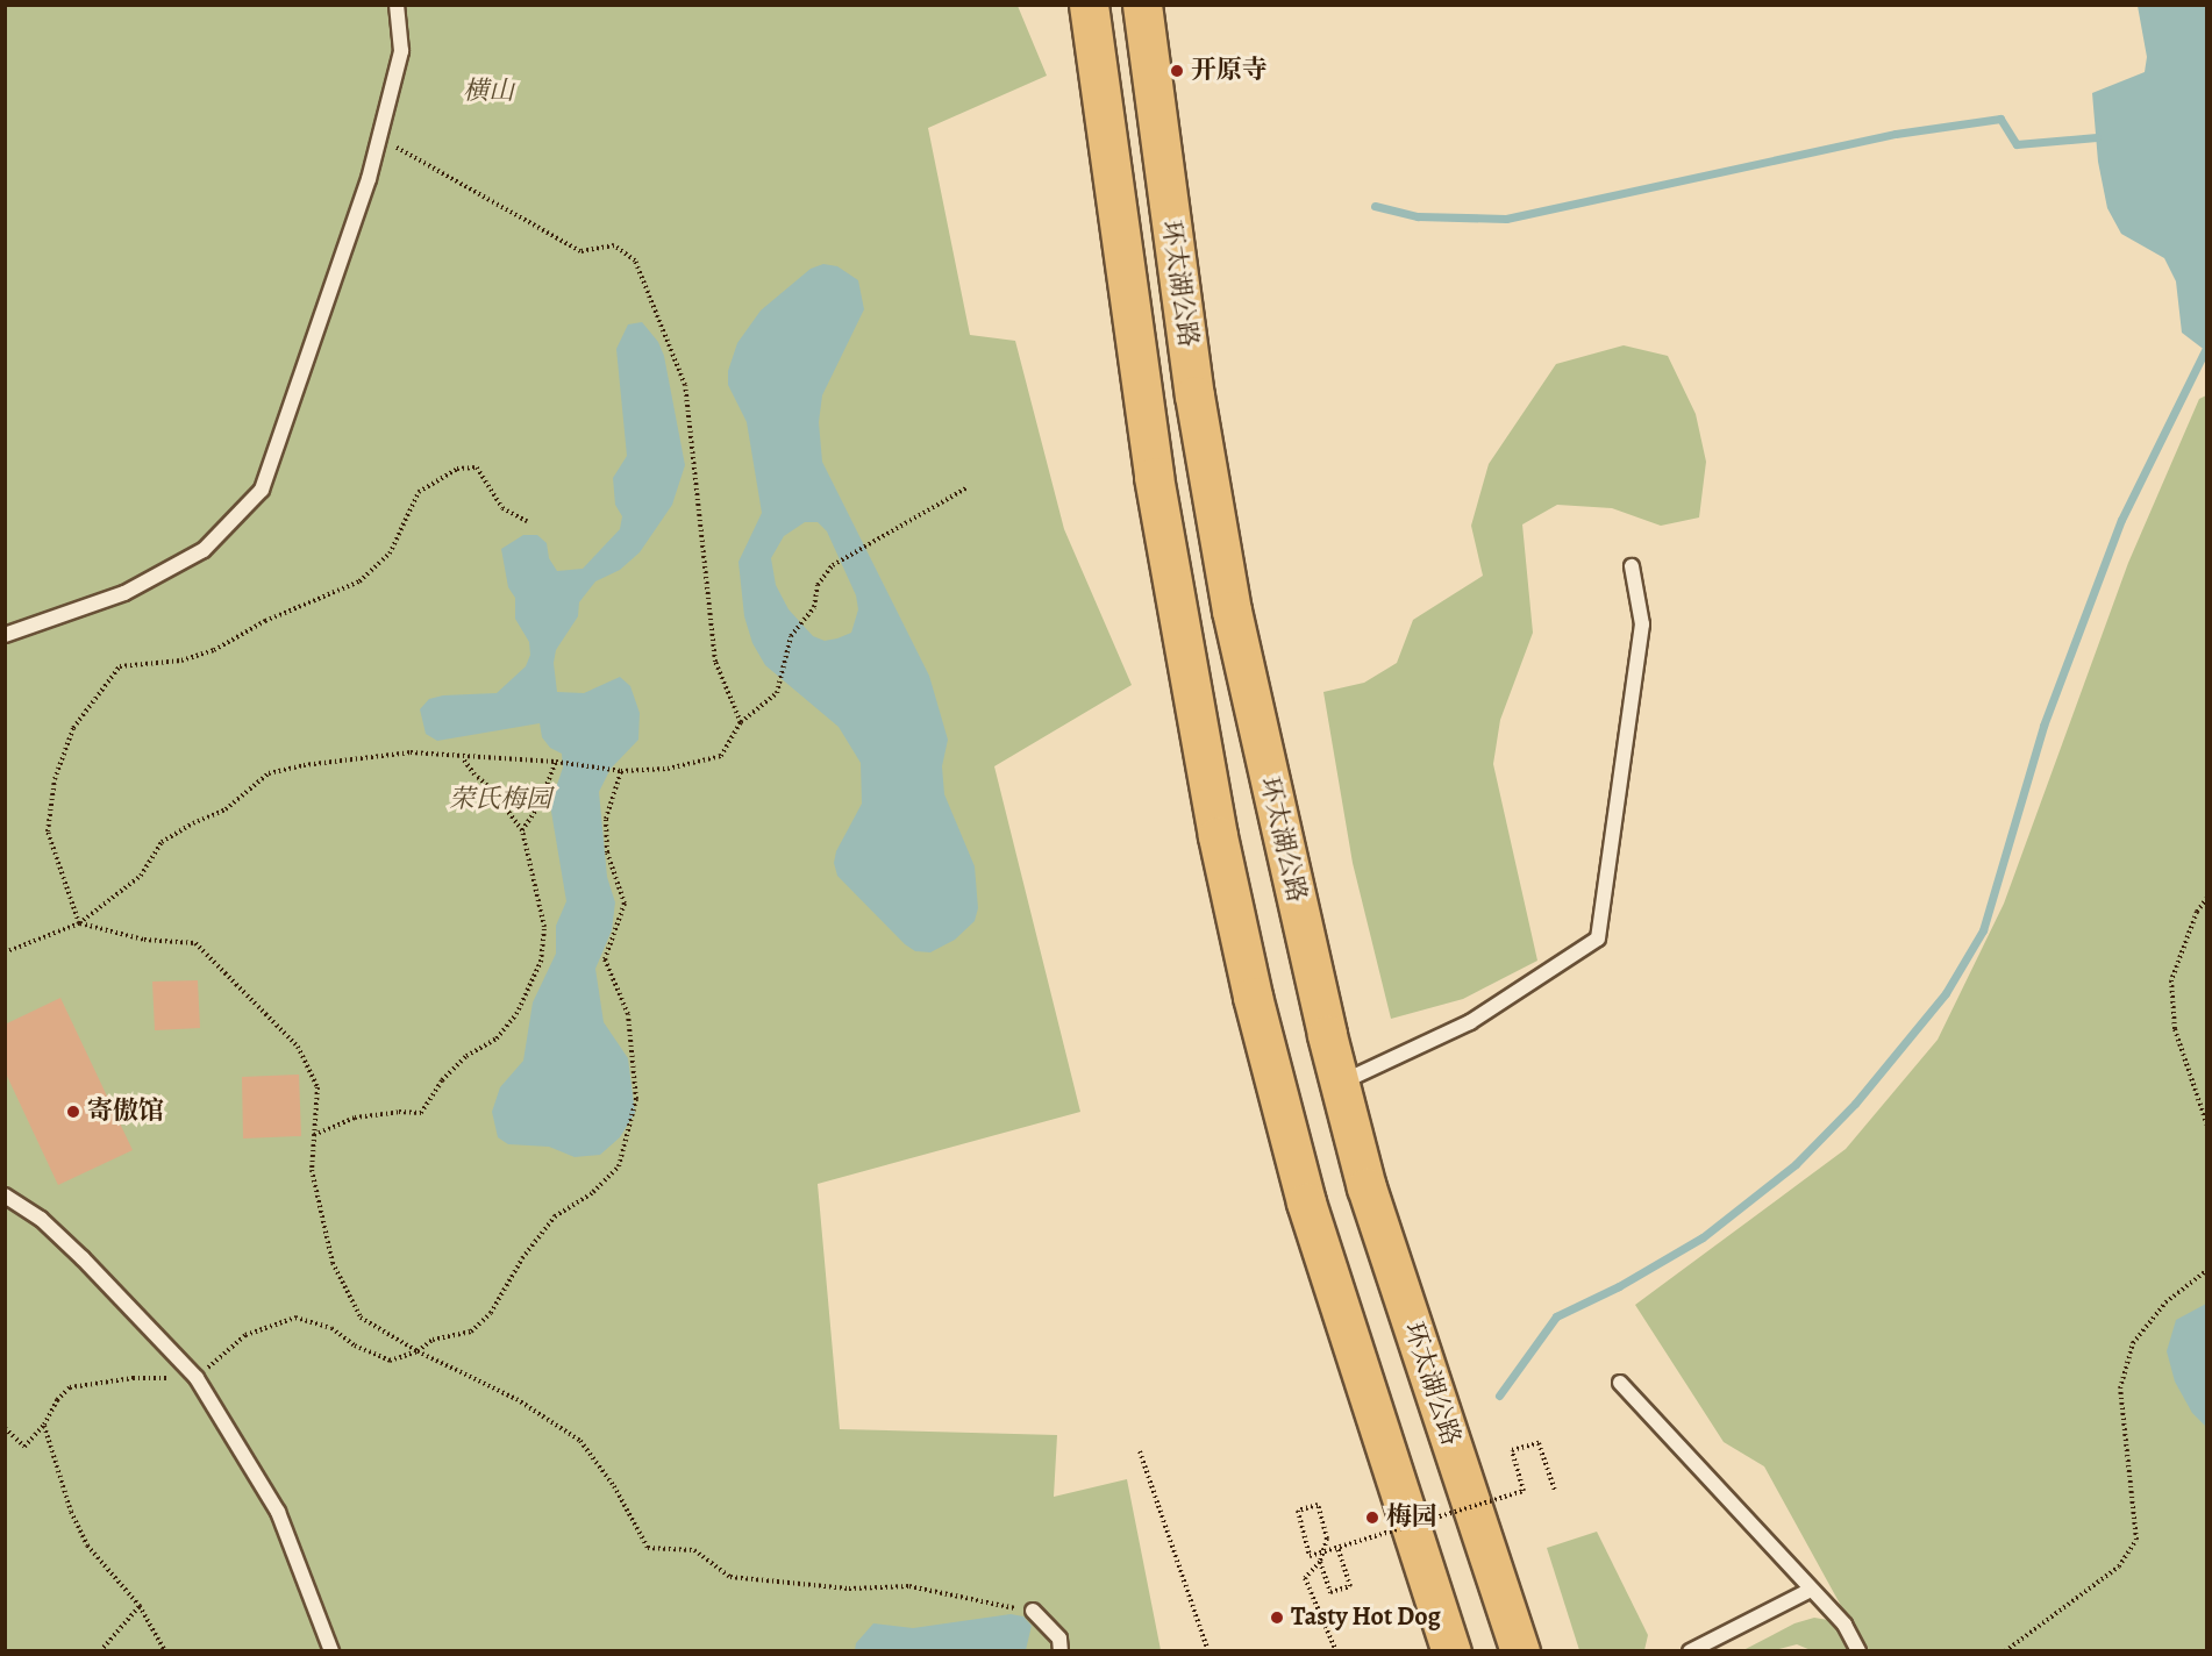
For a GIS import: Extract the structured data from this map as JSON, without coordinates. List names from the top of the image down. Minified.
{"streets":{"highway":["环太湖公路"]},"parks":["横山","荣氏梅园"],"places":["开原寺","寄傲馆","梅园","Tasty Hot Dog"]}
